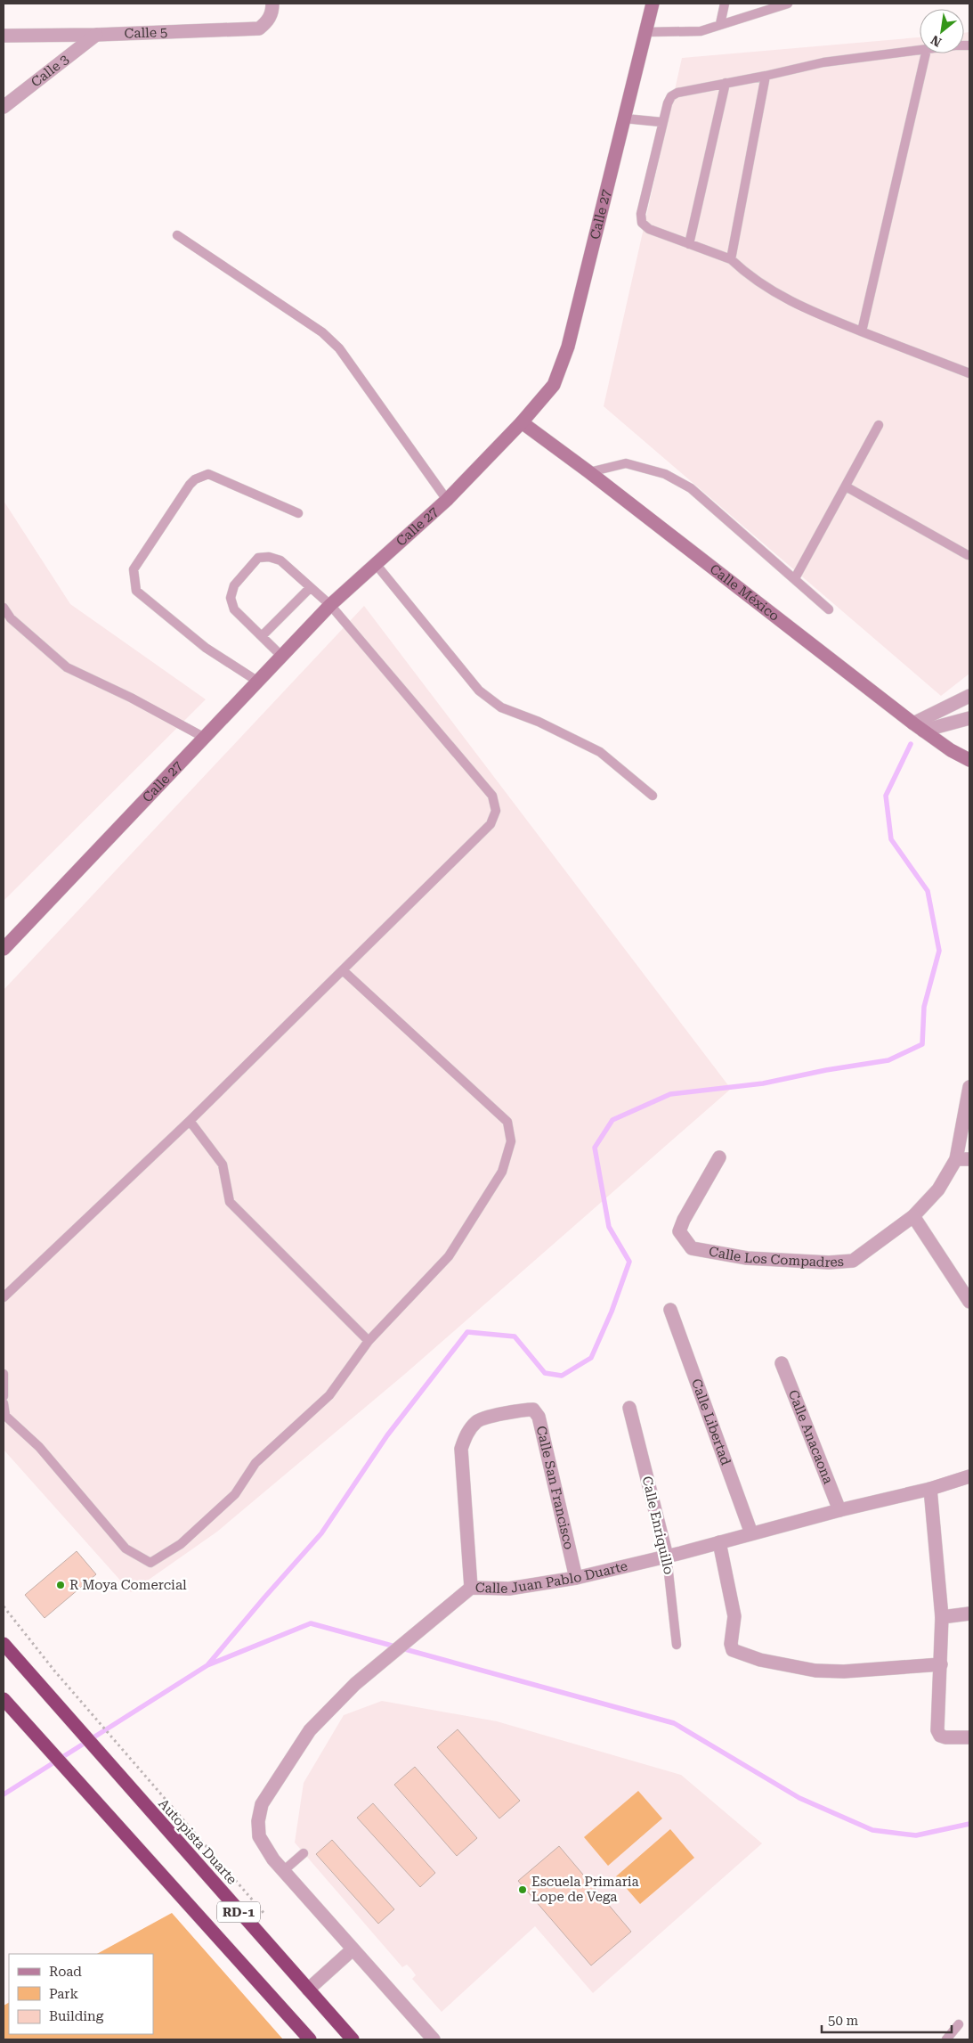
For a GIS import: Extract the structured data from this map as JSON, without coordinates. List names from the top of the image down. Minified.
{"streets":{"highway":["Autopista Duarte","RD-1"],"street":["Calle 5","Calle 3","Calle 27","Calle México","Calle Los Compadres","Calle Libertad","Calle Anacaona","Calle San Francisco","Calle Enriquillo","Calle Juan Pablo Duarte"]},"crossings":[["Calle 5","Calle 3"],["Calle 27","Calle México"],["Calle Libertad","Calle Juan Pablo Duarte"],["Calle Anacaona","Calle Juan Pablo Duarte"],["Calle San Francisco","Calle Juan Pablo Duarte"],["Calle Enriquillo","Calle Juan Pablo Duarte"]],"places":["R Moya Comercial","Escuela Primaria Lope de Vega"],"legend":["Road","Park","Building"],"scale_bar":"50 m","north":"bottom left"}
